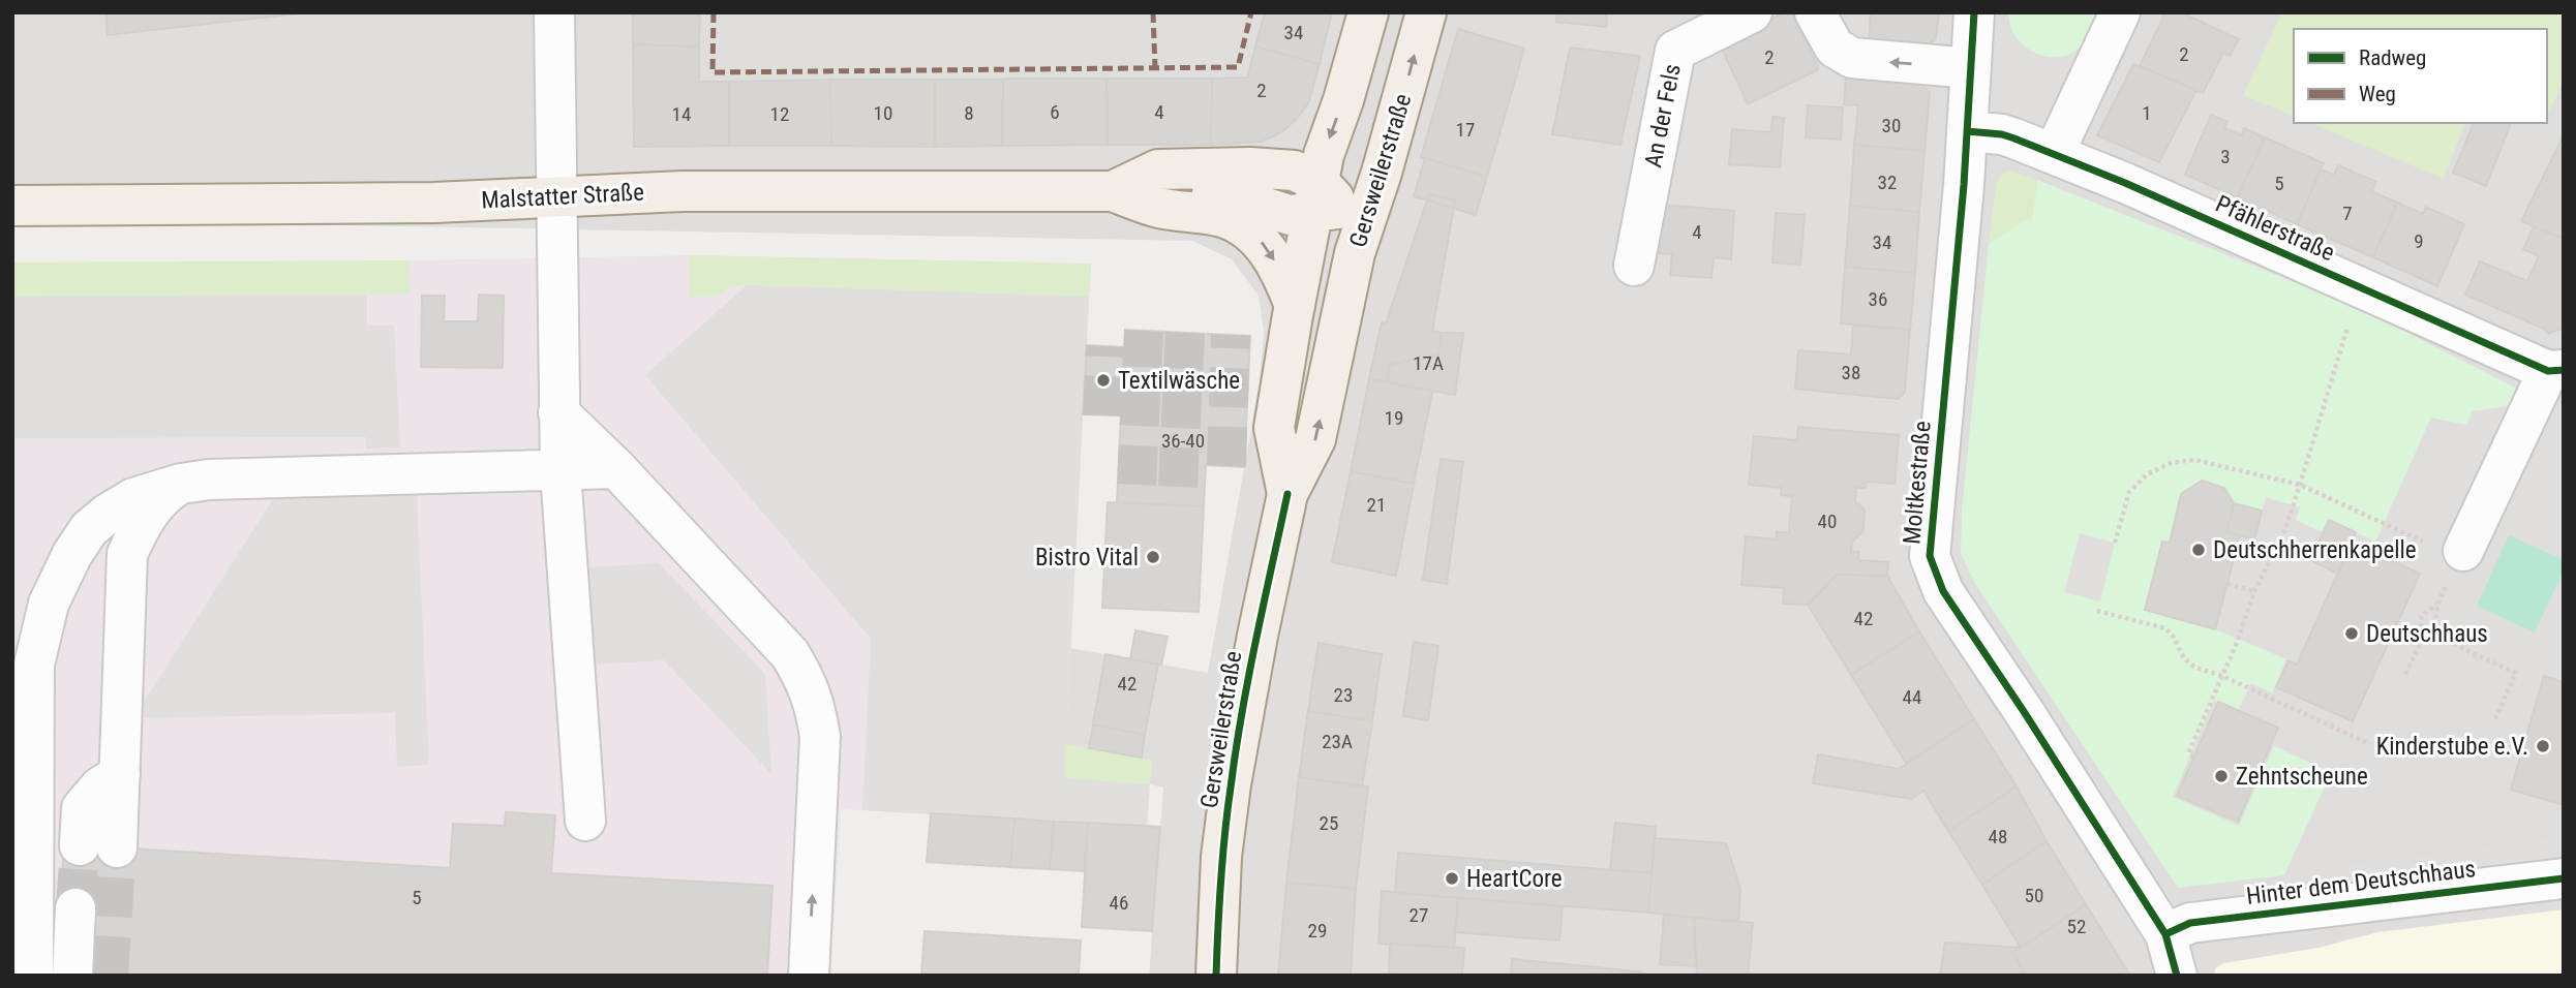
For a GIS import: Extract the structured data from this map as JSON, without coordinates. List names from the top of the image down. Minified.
{"streets":{"main road":["Gersweilerstraße","Malstatter Straße"],"street":["An der Fels","Pfählerstraße","Moltkestraße","Hinter dem Deutschhaus"]},"crossings":[["Gersweilerstraße","Malstatter Straße"],["Pfählerstraße","Moltkestraße"],["Moltkestraße","Hinter dem Deutschhaus"]],"places":["Textilwäsche","Deutschherrenkapelle","Bistro Vital","Deutschhaus","Kinderstube e.V.","Zehntscheune","HeartCore"],"house_numbers":["34","2","2","2","6","4","10","8","1","14","12","30","17","3","32","5","7","4","9","34","36","17A","38","19","36-40","21","40","42","42","23","44","23A","25","48","50","5","46","27","52","29"],"legend":["Radweg","Weg"]}
